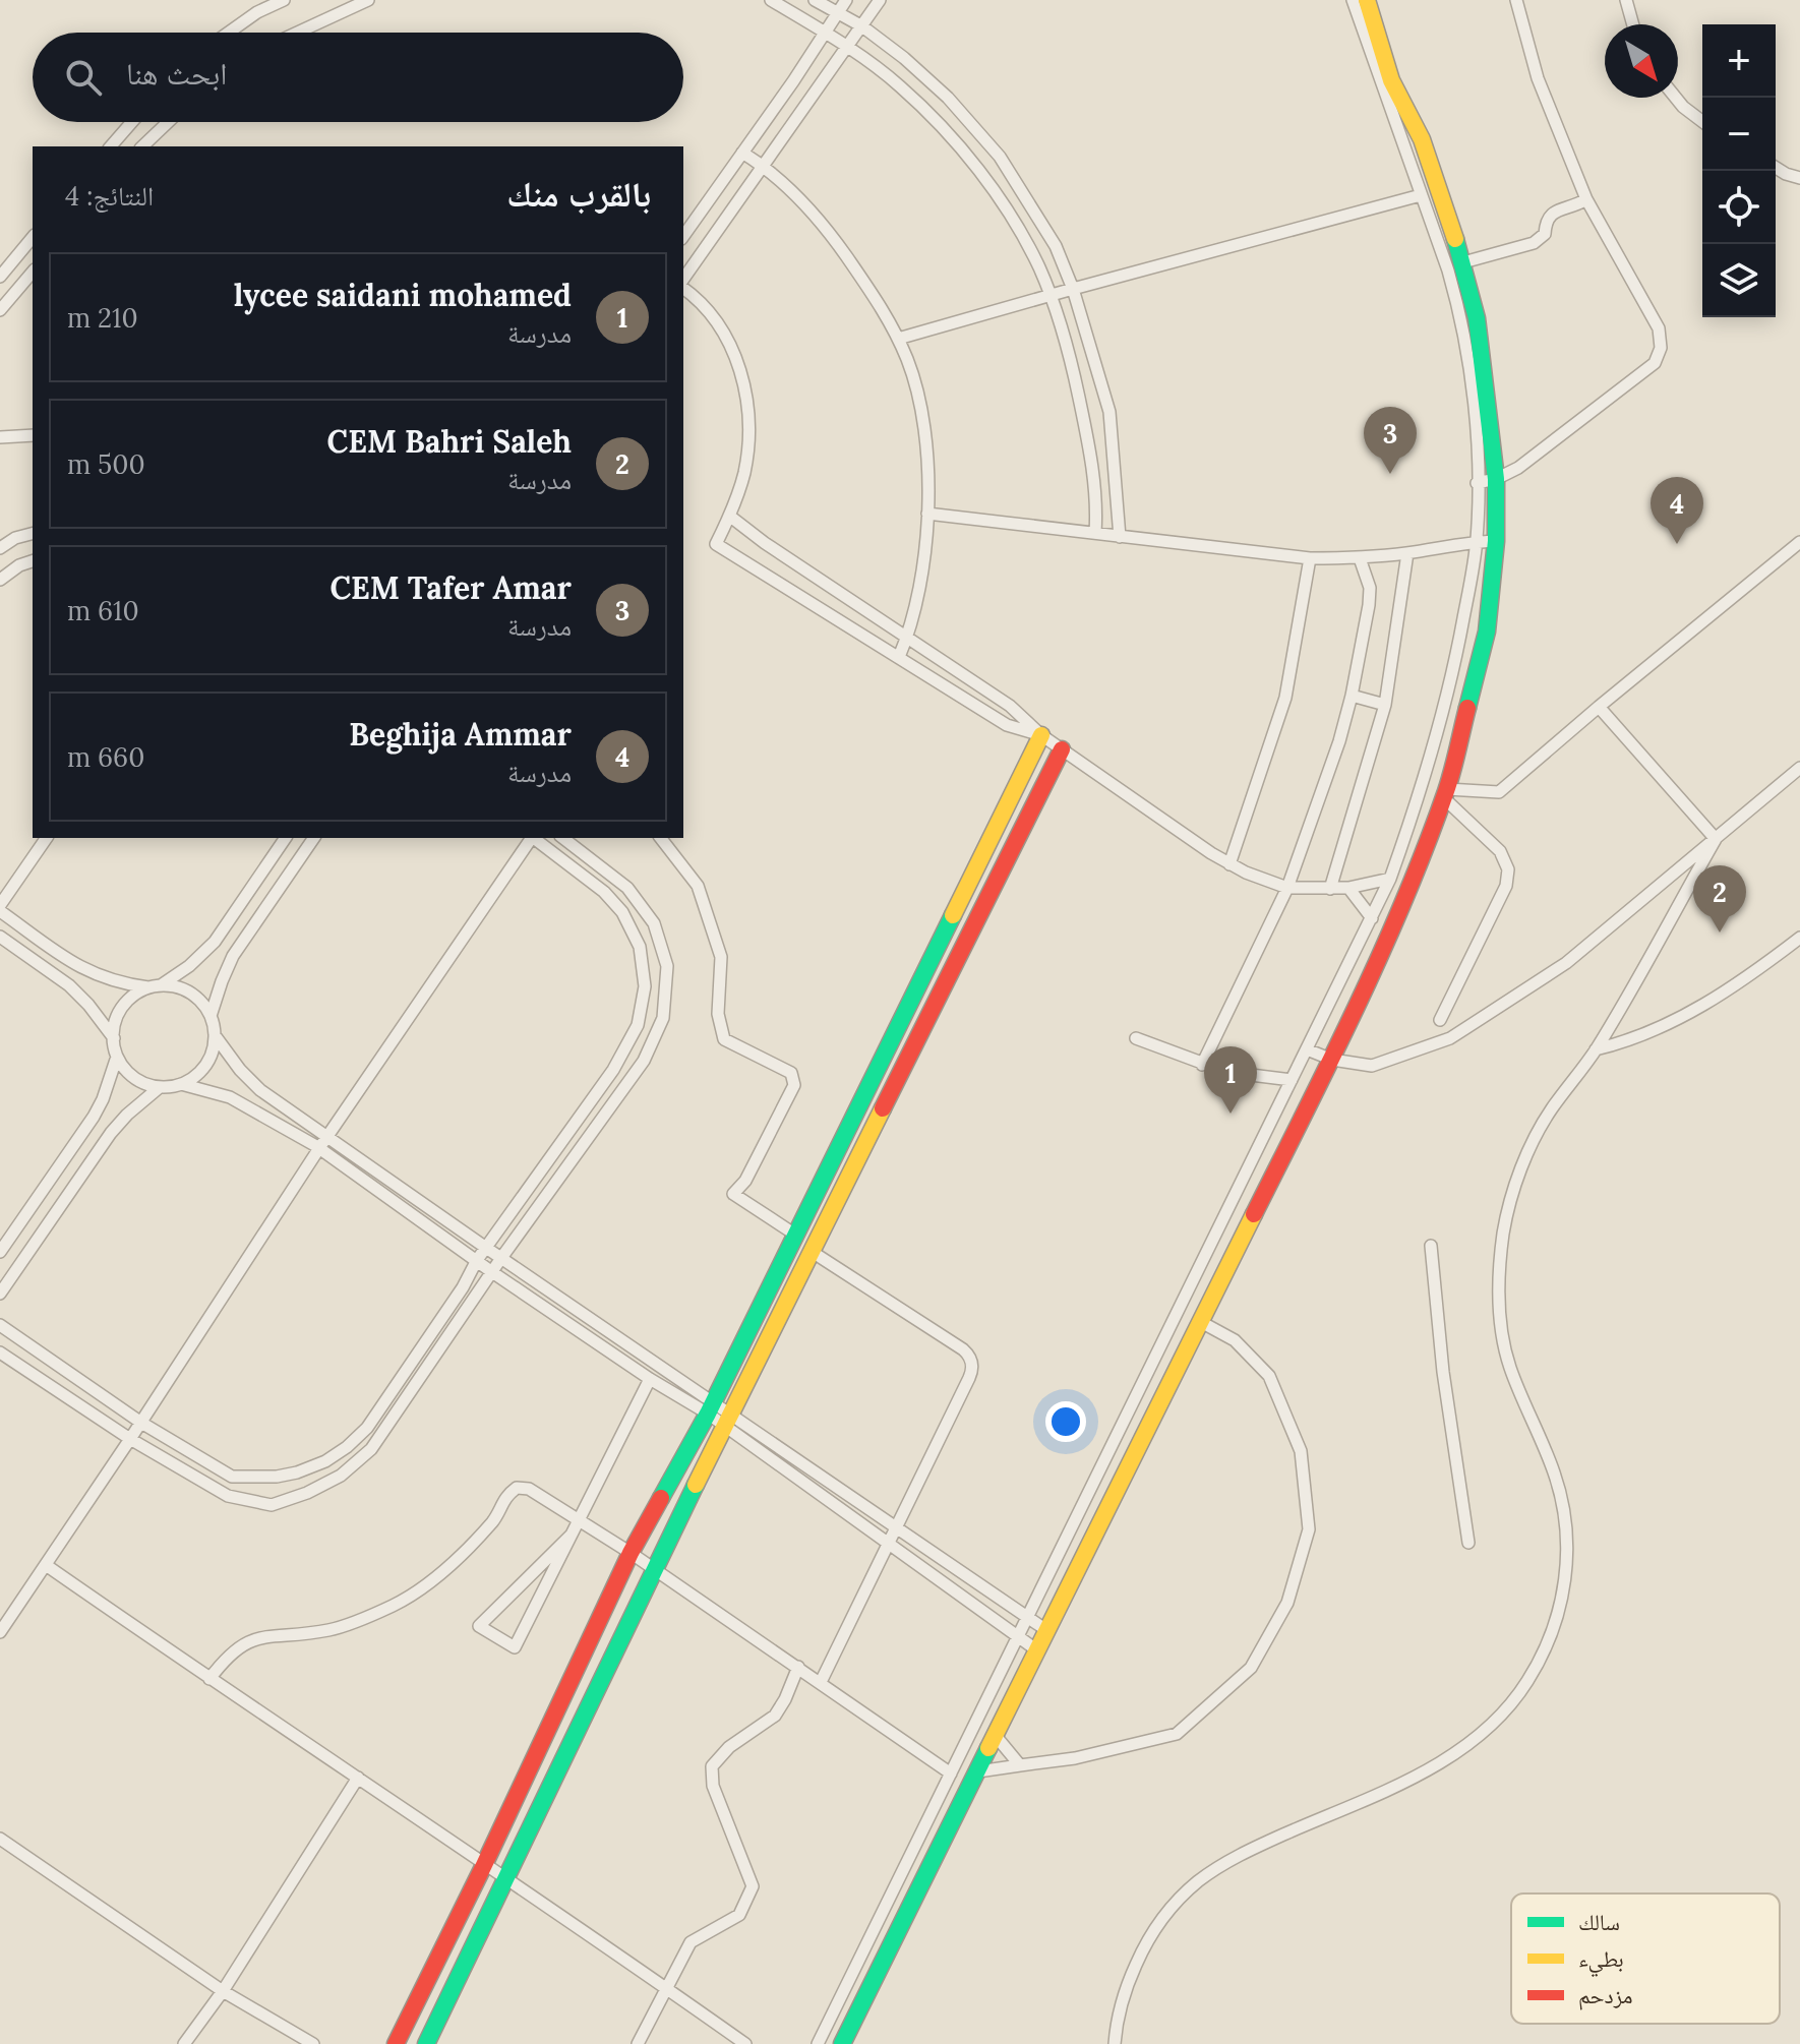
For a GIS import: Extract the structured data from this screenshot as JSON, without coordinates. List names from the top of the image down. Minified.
{"legend":["سالك","بطيء","مزدحم"],"north":"bottom right","page":{"map_buttons":["+","−"],"search":"ابحث هنا","heading":["بالقرب منك","النتائج: 4"],"list":[{"mark":"1","name":"lycee saidani mohamed","note":"مدرسة","value":"210 m"},{"mark":"2","name":"CEM Bahri Saleh","note":"مدرسة","value":"500 m"},{"mark":"3","name":"CEM Tafer Amar","note":"مدرسة","value":"610 m"},{"mark":"4","name":"Beghija Ammar","note":"مدرسة","value":"660 m"}],"pins":["3","4","2","1"]}}
